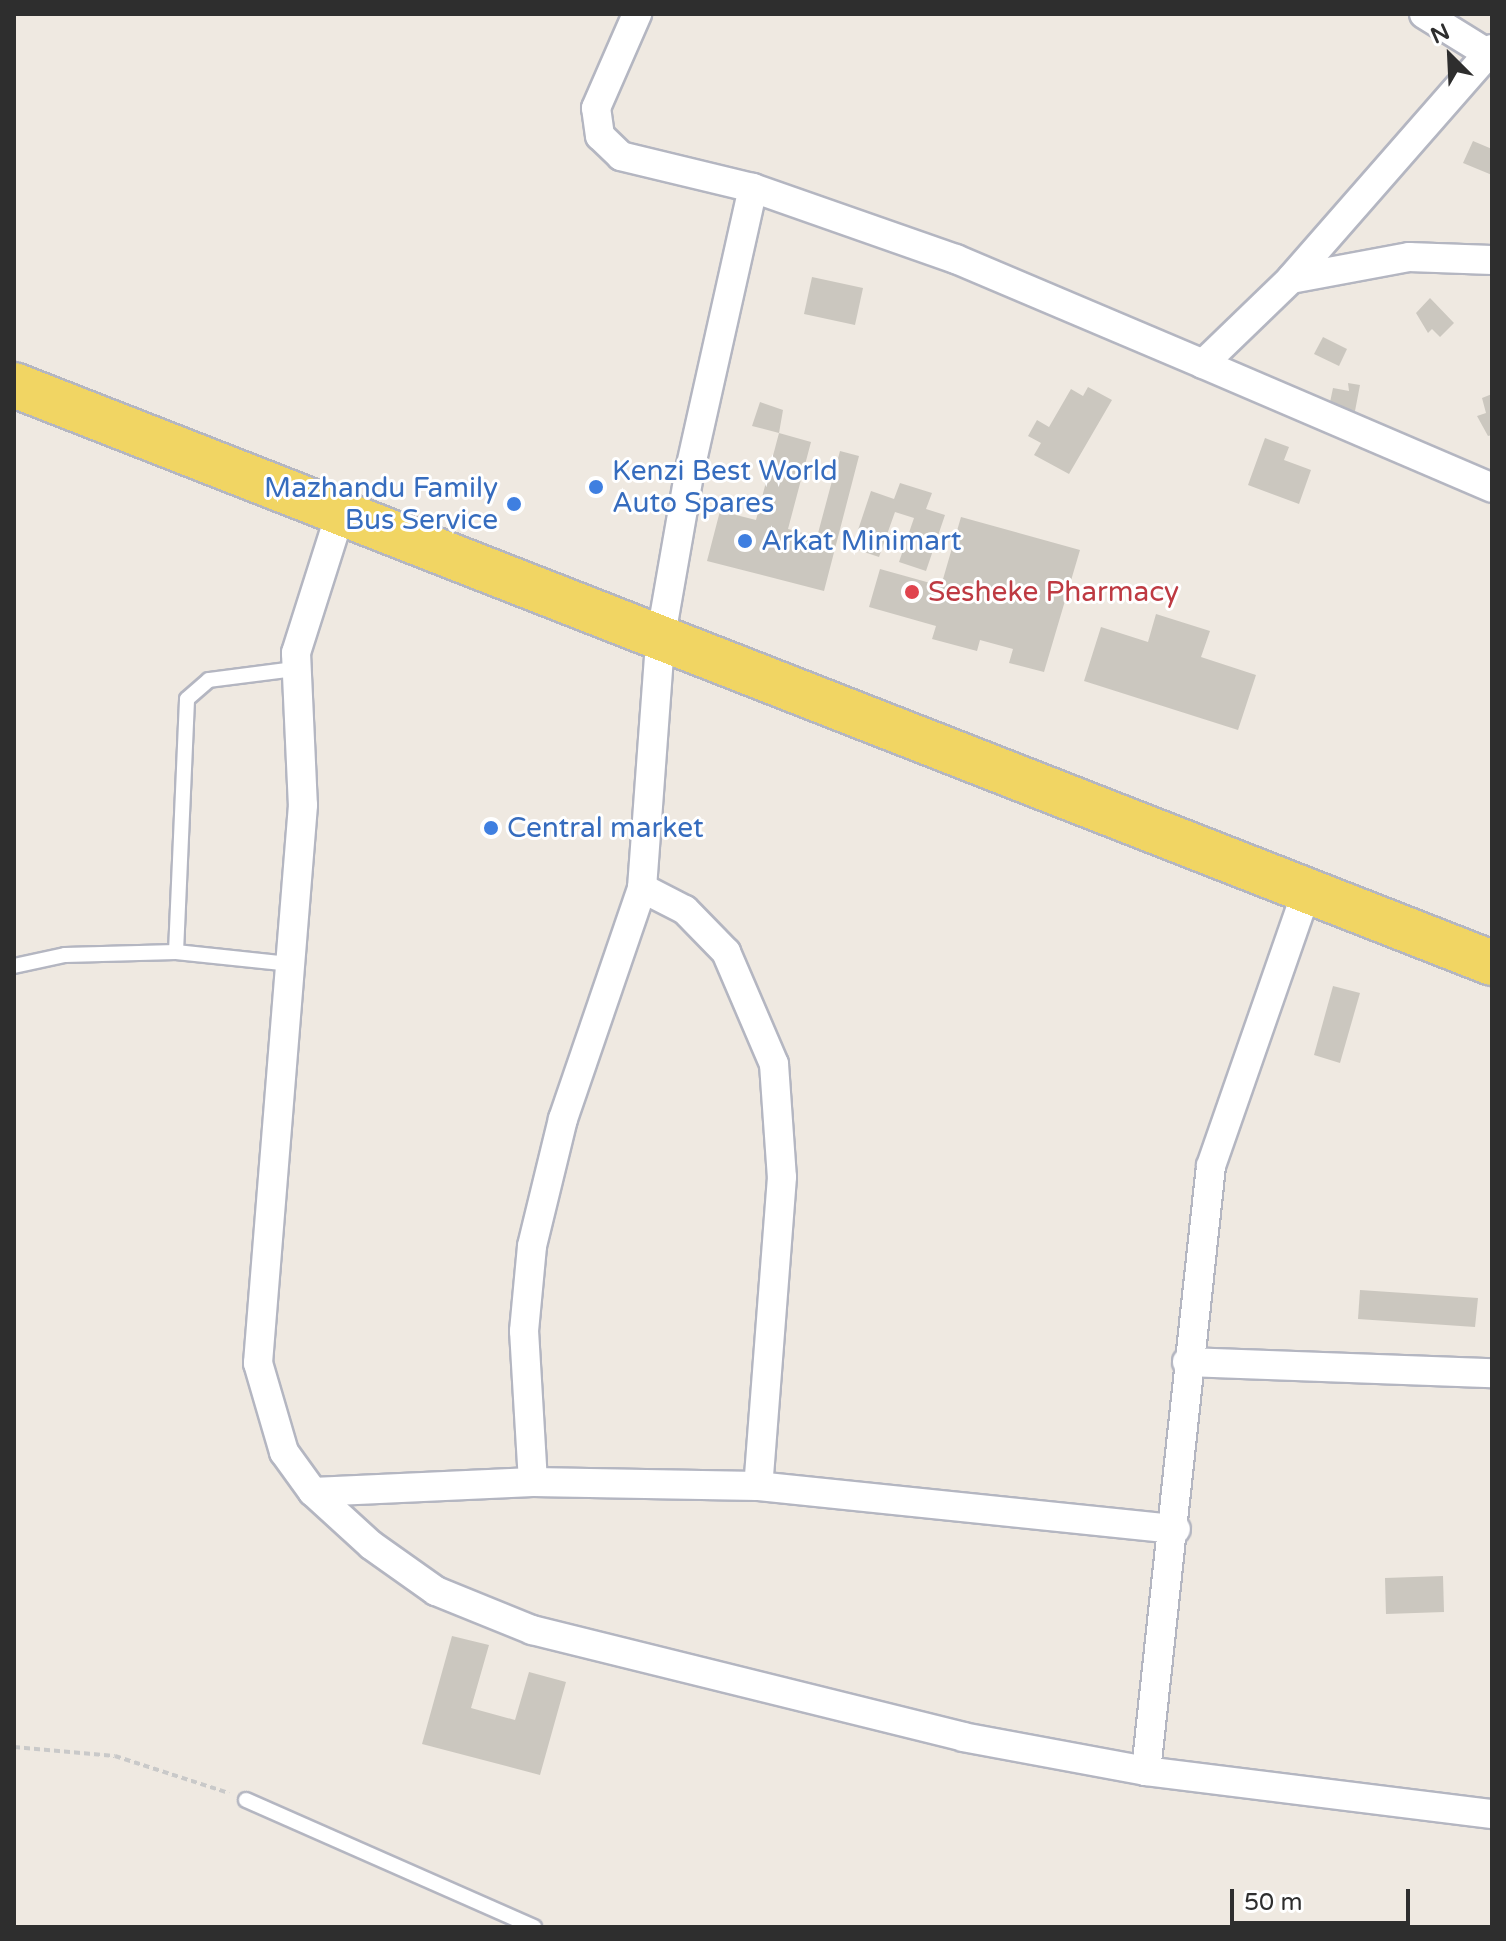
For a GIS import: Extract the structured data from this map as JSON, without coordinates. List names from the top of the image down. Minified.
{"places":["Kenzi Best World Auto Spares","Mazhandu Family Bus Service","Arkat Minimart","Sesheke Pharmacy","Central market"],"scale_bar":"50 m","north":"top left"}
